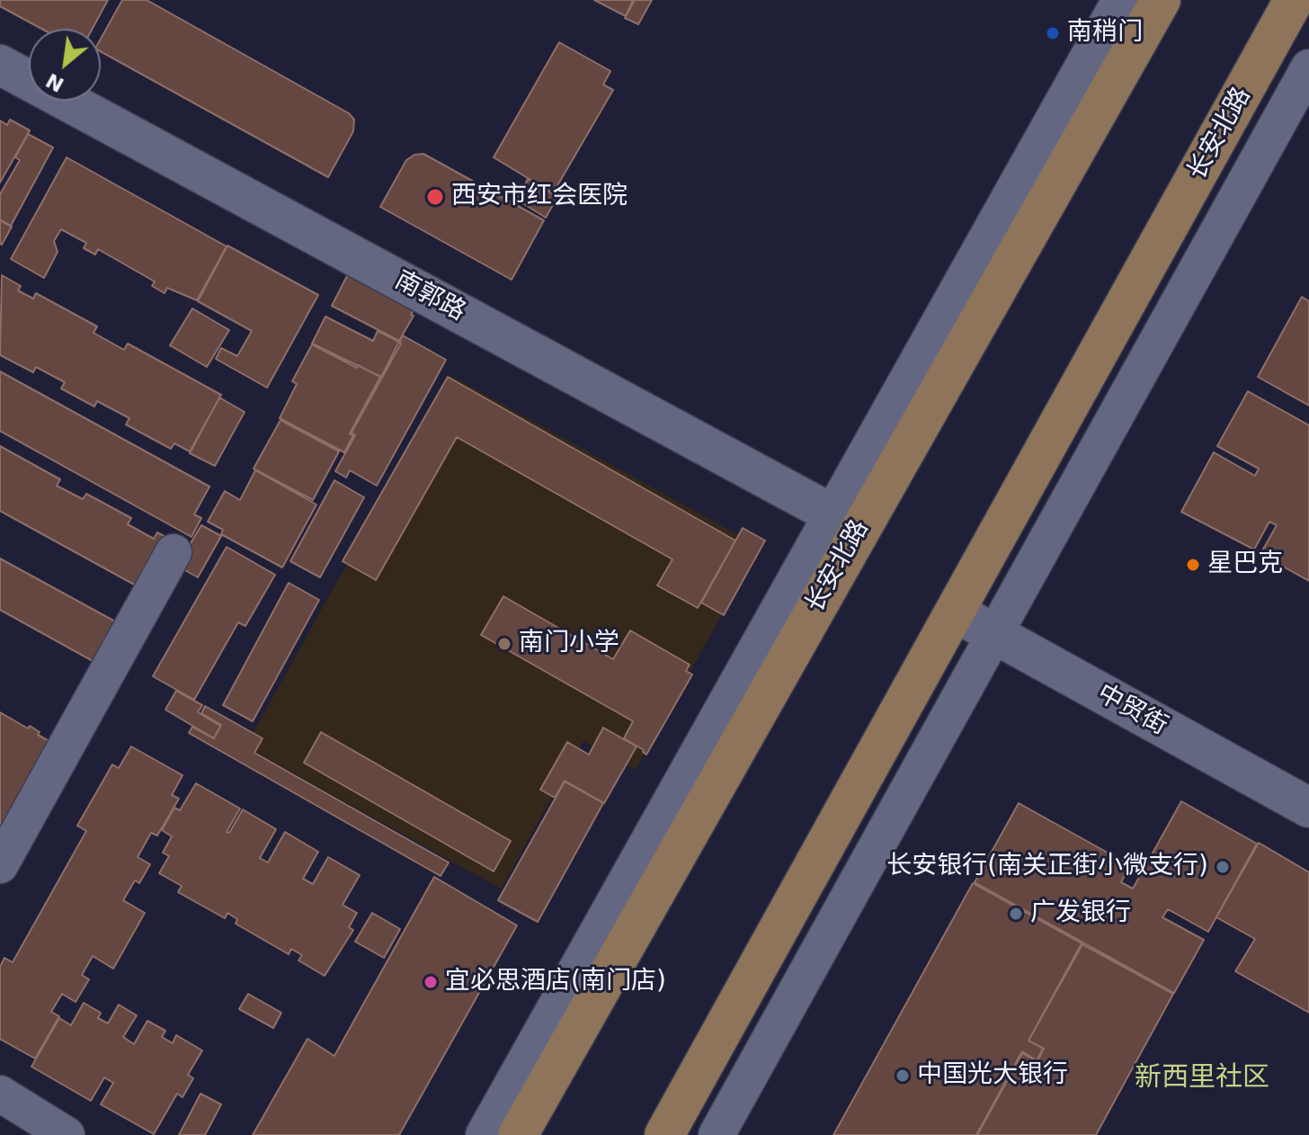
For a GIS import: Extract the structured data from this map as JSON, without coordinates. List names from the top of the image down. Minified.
{"streets":{"main road":["长安北路"],"street":["南郭路","中贸街"]},"crossings":[["长安北路","南郭路"],["长安北路","中贸街"]],"districts":["新西里社区"],"places":["南稍门","西安市红会医院","星巴克","南门小学","长安银行(南关正街小微支行)","广发银行","宜必思酒店(南门店)","中国光大银行"],"north":"bottom left"}
